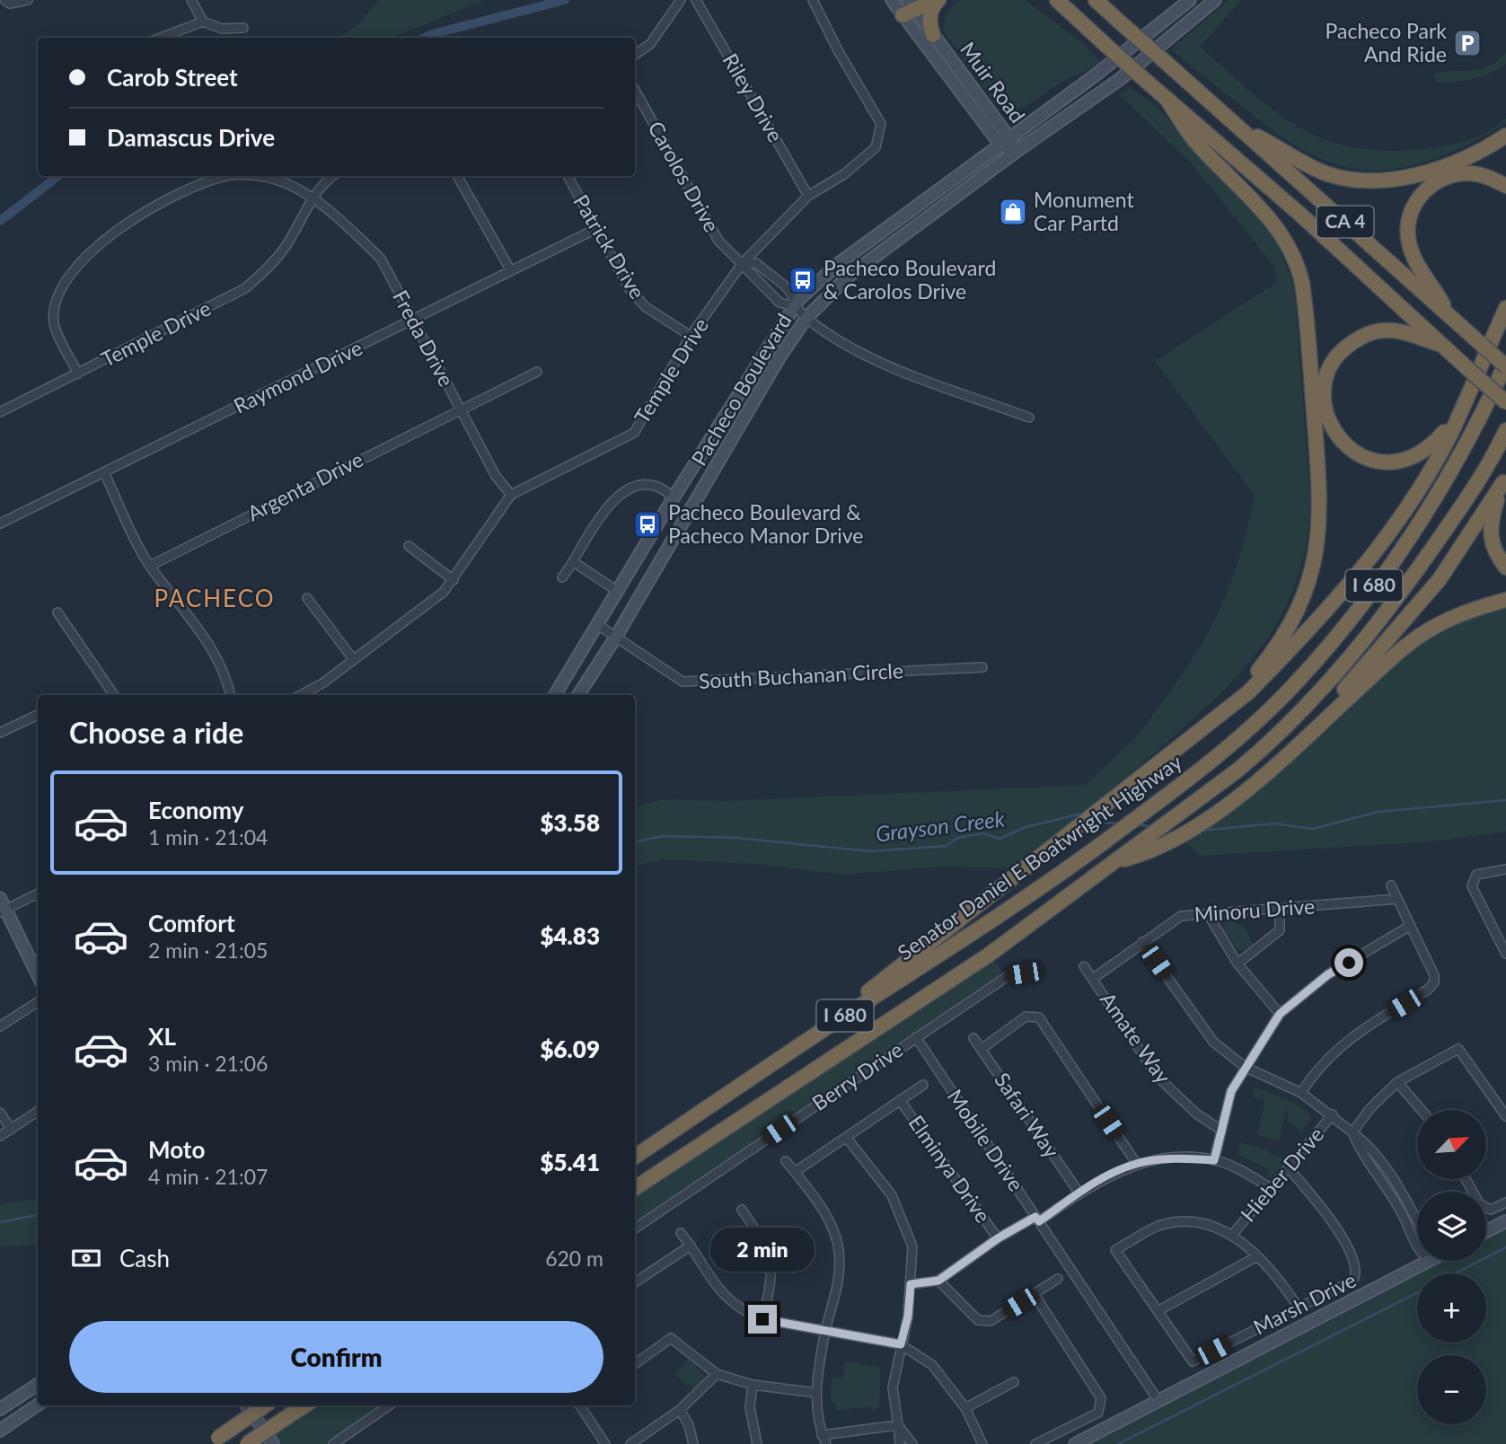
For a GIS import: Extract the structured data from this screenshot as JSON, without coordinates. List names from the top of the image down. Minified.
{"streets":{"highway":["CA 4","I 680","Senator Daniel E Boatwright Highway"],"main road":["Muir Road","Pacheco Boulevard","Marsh Drive"],"street":["Riley Drive","Carolos Drive","Patrick Drive","Temple Drive","Freda Drive","Raymond Drive","Argenta Drive","South Buchanan Circle","Minoru Drive","Amate Way","Berry Drive","Safari Way","Mobile Drive","Elminya Drive","Hieber Drive"]},"crossings":[["Muir Road","Pacheco Boulevard"],["Riley Drive","Temple Drive"],["Carolos Drive","Temple Drive"],["Carolos Drive","Pacheco Boulevard"],["CA 4","Senator Daniel E Boatwright Highway"],["Patrick Drive","Temple Drive"],["Patrick Drive","Raymond Drive"],["Temple Drive","Freda Drive"],["Freda Drive","Raymond Drive"],["Freda Drive","Argenta Drive"],["Pacheco Boulevard","South Buchanan Circle"],["Minoru Drive","Amate Way"],["Berry Drive","Mobile Drive"],["Mobile Drive","Marsh Drive"]],"districts":["PACHECO"],"water":["Grayson Creek"],"places":{"parking":["Pacheco Park And Ride"],"shop":["Monument Car Partd"],"bus stop":["Pacheco Boulevard & Carolos Drive","Pacheco Boulevard & Pacheco Manor Drive"]},"north":"top right","page":{"banner":["Carob Street","Damascus Drive"],"heading":"Choose a ride","list":[{"name":"Economy","note":"1 min · 21:04","value":"$3.58"},{"name":"Comfort","note":"2 min · 21:05","value":"$4.83"},{"name":"XL","note":"3 min · 21:06","value":"$6.09"},{"name":"Moto","note":"4 min · 21:07","value":"$5.41"}],"map_buttons":["+","−"],"pay":["Cash","620 m"],"bubble":"2 min","buttons":"Confirm"}}
